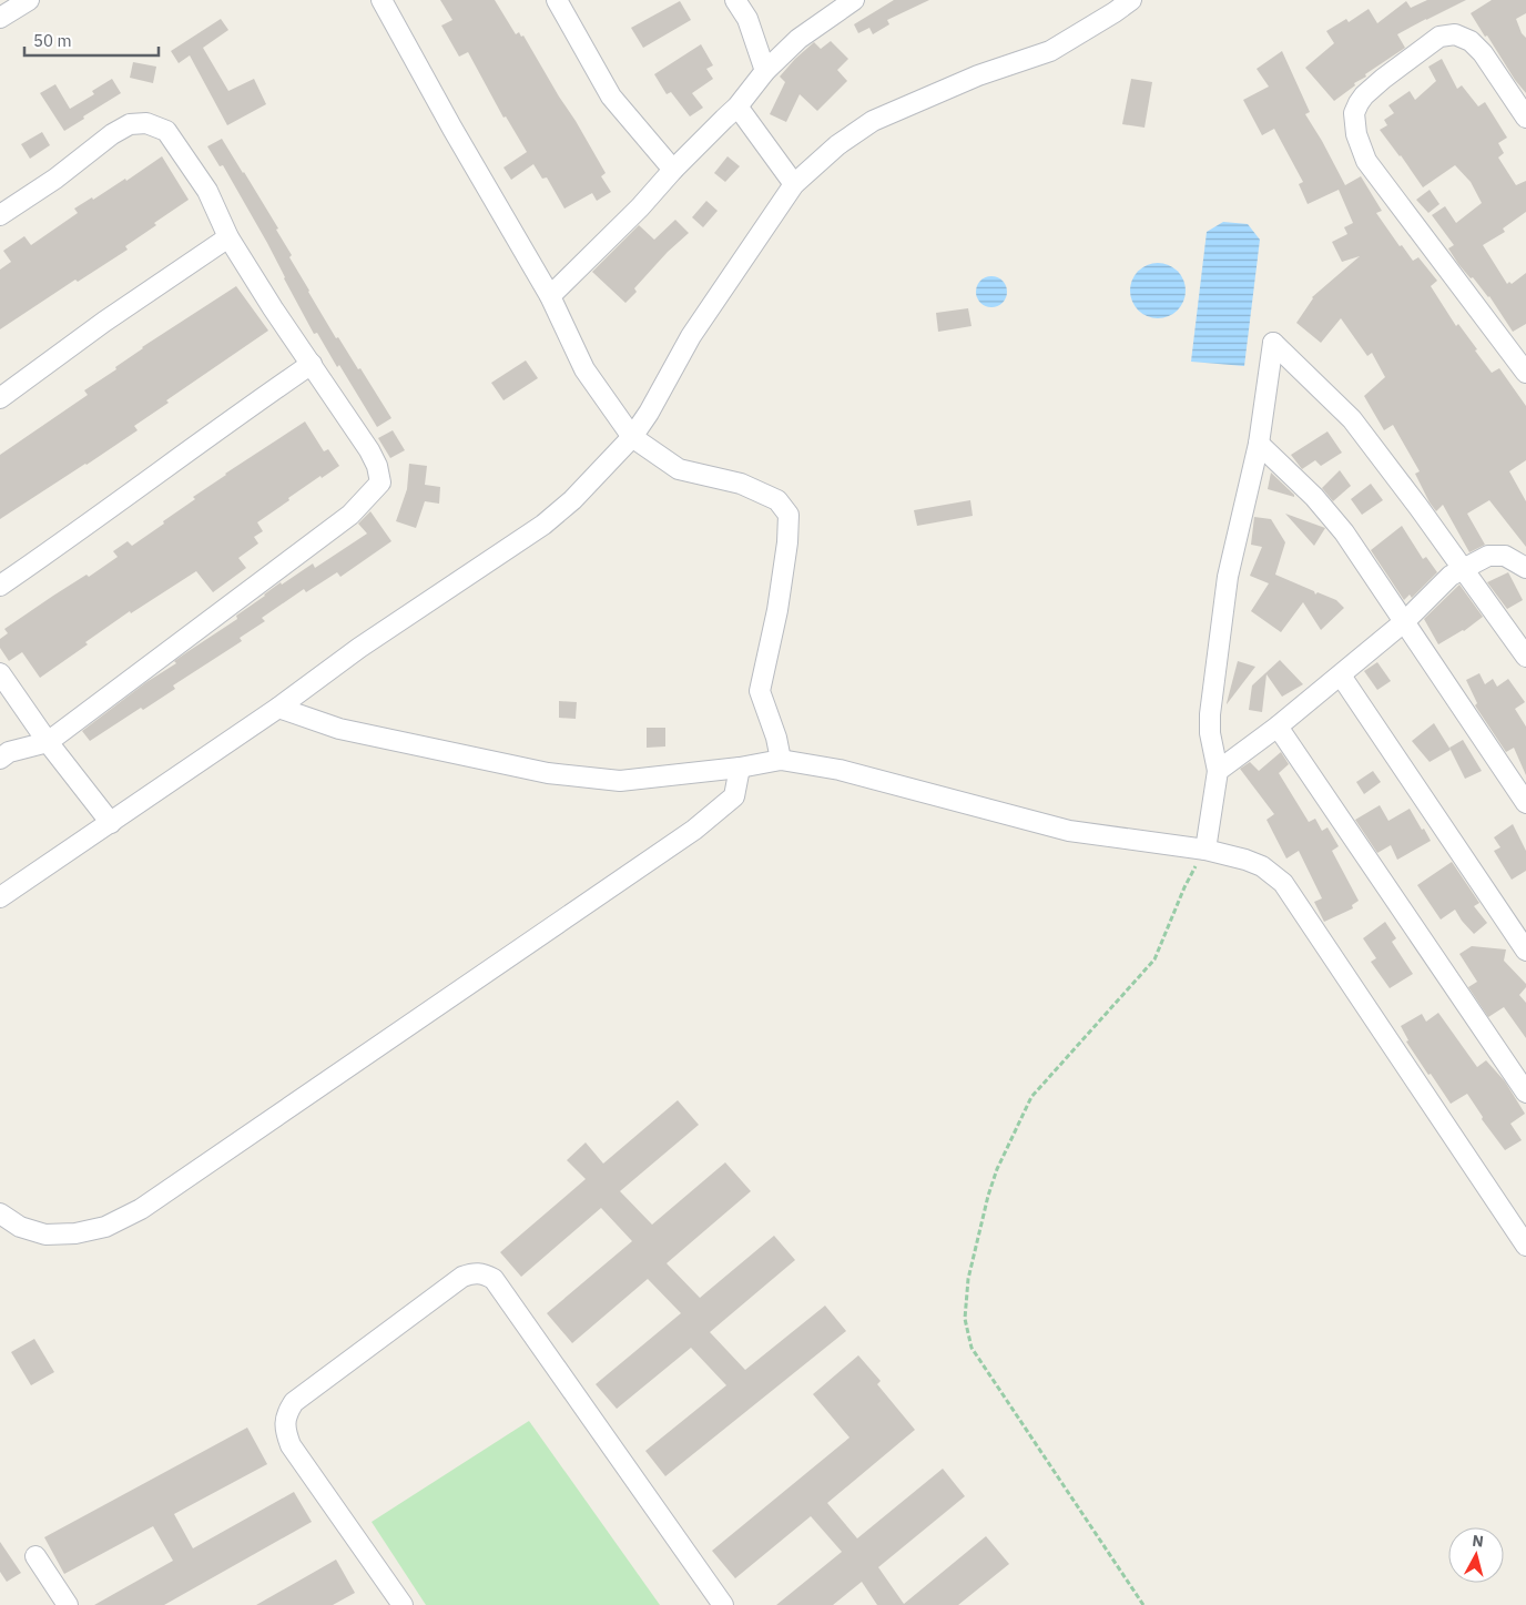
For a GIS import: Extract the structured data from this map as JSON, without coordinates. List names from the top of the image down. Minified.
{"scale_bar":"50 m","north":"top"}
